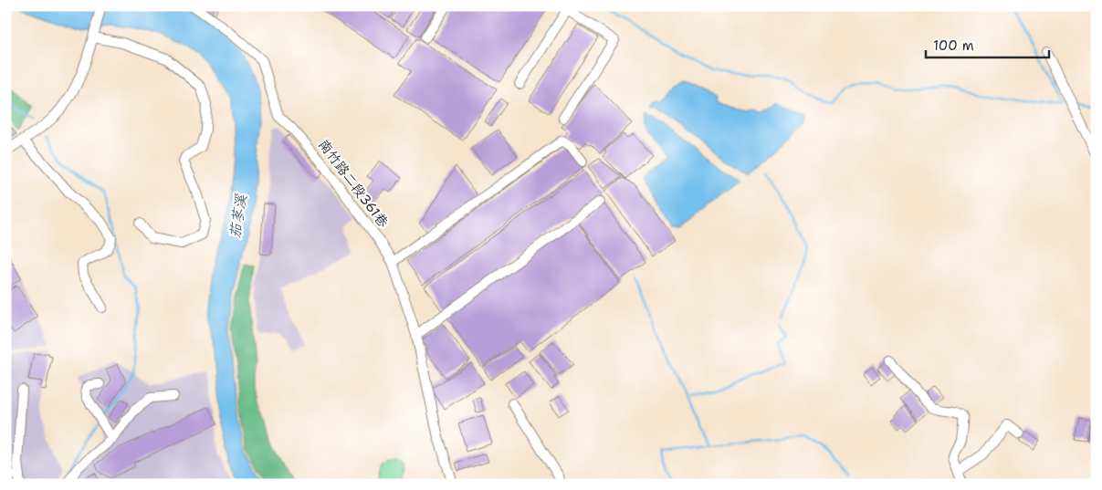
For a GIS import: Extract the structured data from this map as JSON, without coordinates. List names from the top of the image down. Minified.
{"streets":{"street":["南竹路二段361巷"]},"water":["茄苳溪"],"scale_bar":"100 m"}
